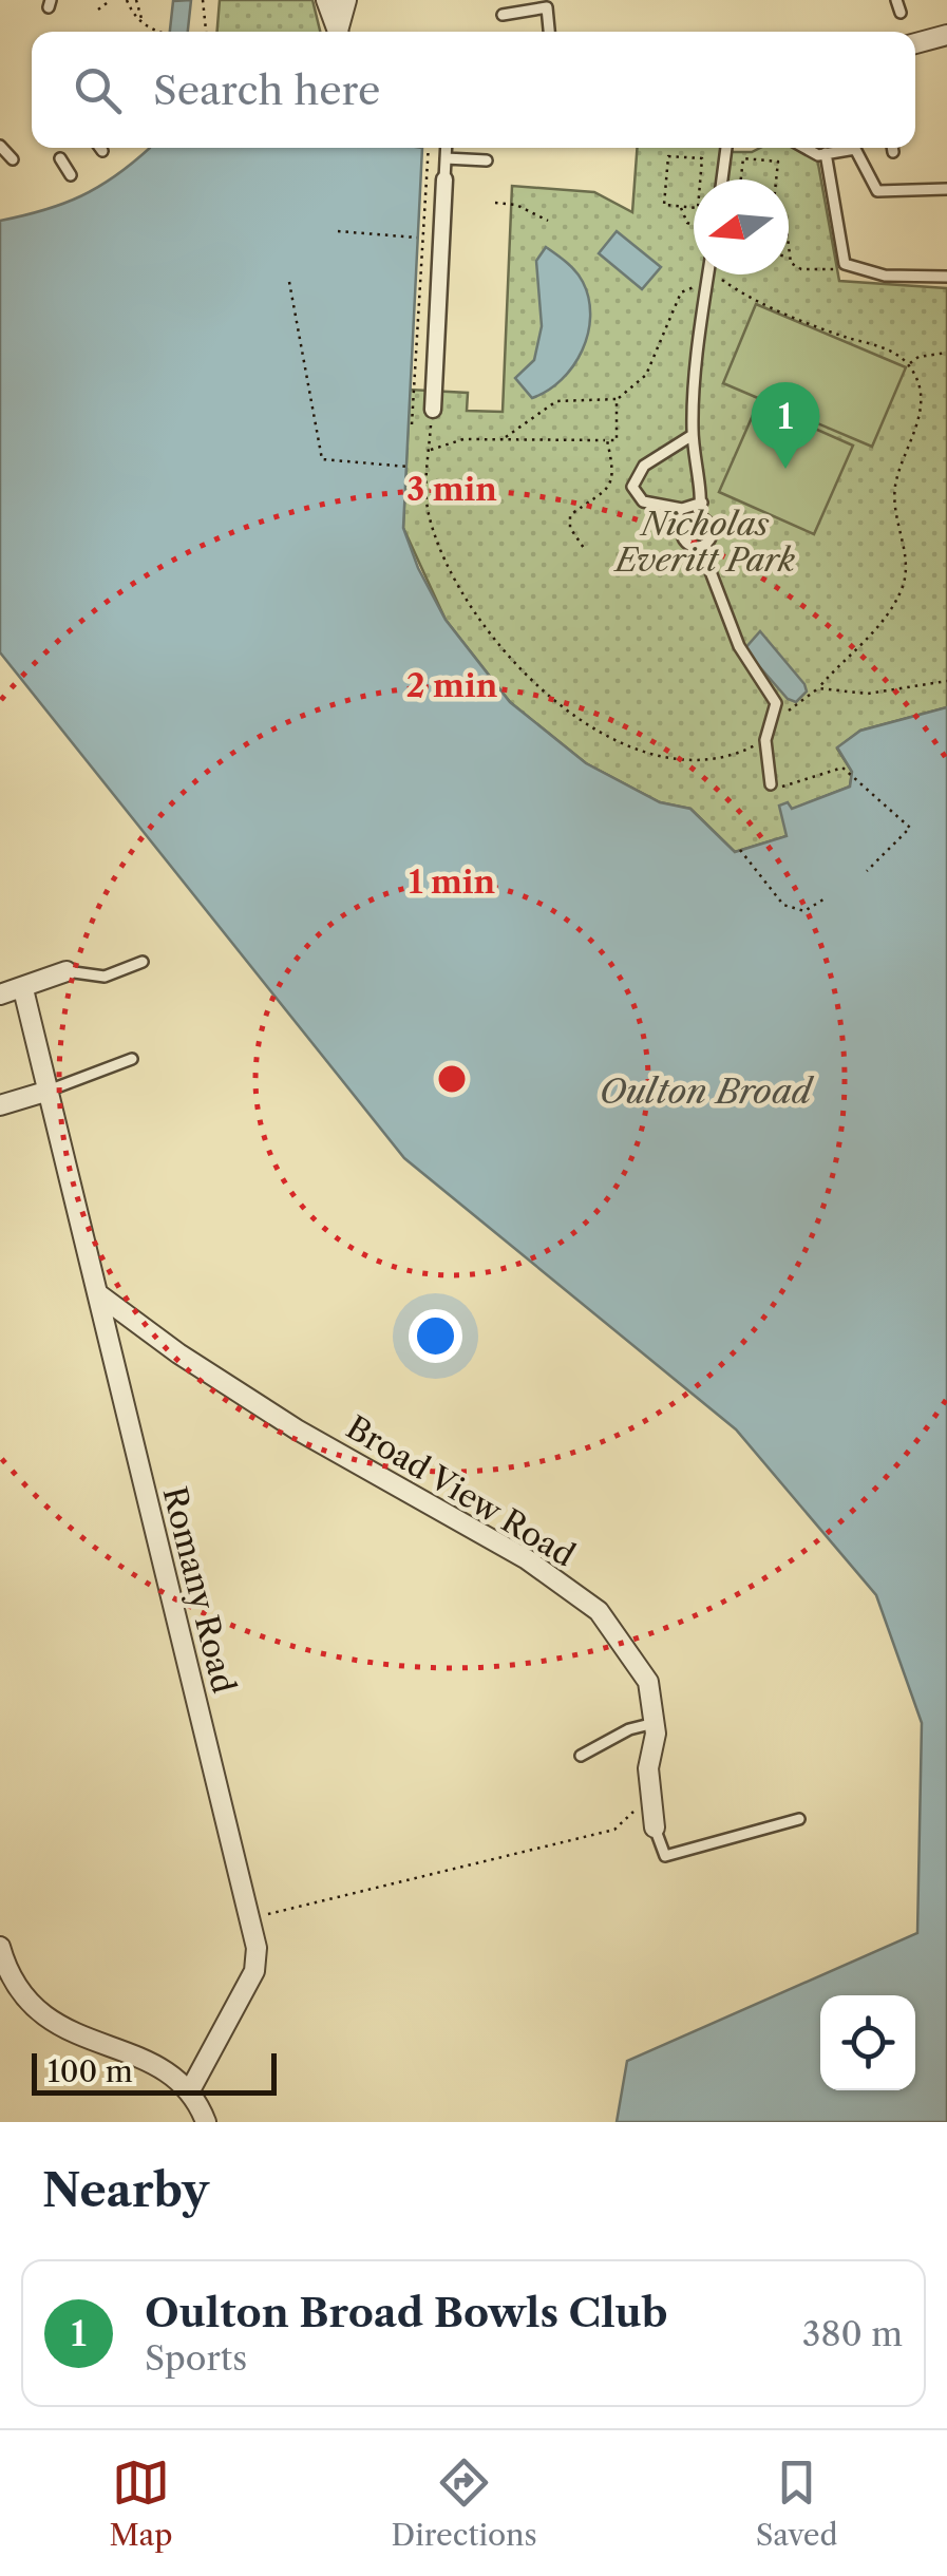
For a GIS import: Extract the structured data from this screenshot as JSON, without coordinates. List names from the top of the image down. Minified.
{"streets":{"street":["Broad View Road","Romany Road"]},"crossings":[["Broad View Road","Romany Road"]],"water":["Oulton Broad"],"parks":["Nicholas Everitt Park"],"scale_bar":"100 m","north":"left","page":{"search":"Search here","pins":"1","scale":"100 m","heading":"Nearby","list":[{"mark":"1","name":"Oulton Broad Bowls Club","note":"Sports","value":"380 m"}],"nav":["Map","Directions","Saved"]},"rings":["3 min","2 min","1 min"]}
